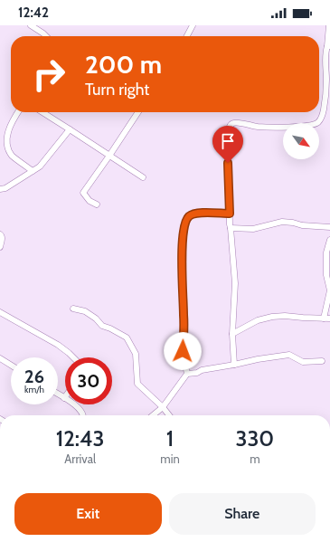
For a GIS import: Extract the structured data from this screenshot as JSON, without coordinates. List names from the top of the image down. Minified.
{"north":"bottom right","page":{"status":"12:42","turn":["200 m","Turn right"],"speed":"26 km/h","limit":"30","eta":["12:43","Arrival","1","min","330","m"],"buttons":["Exit","Share"]}}
